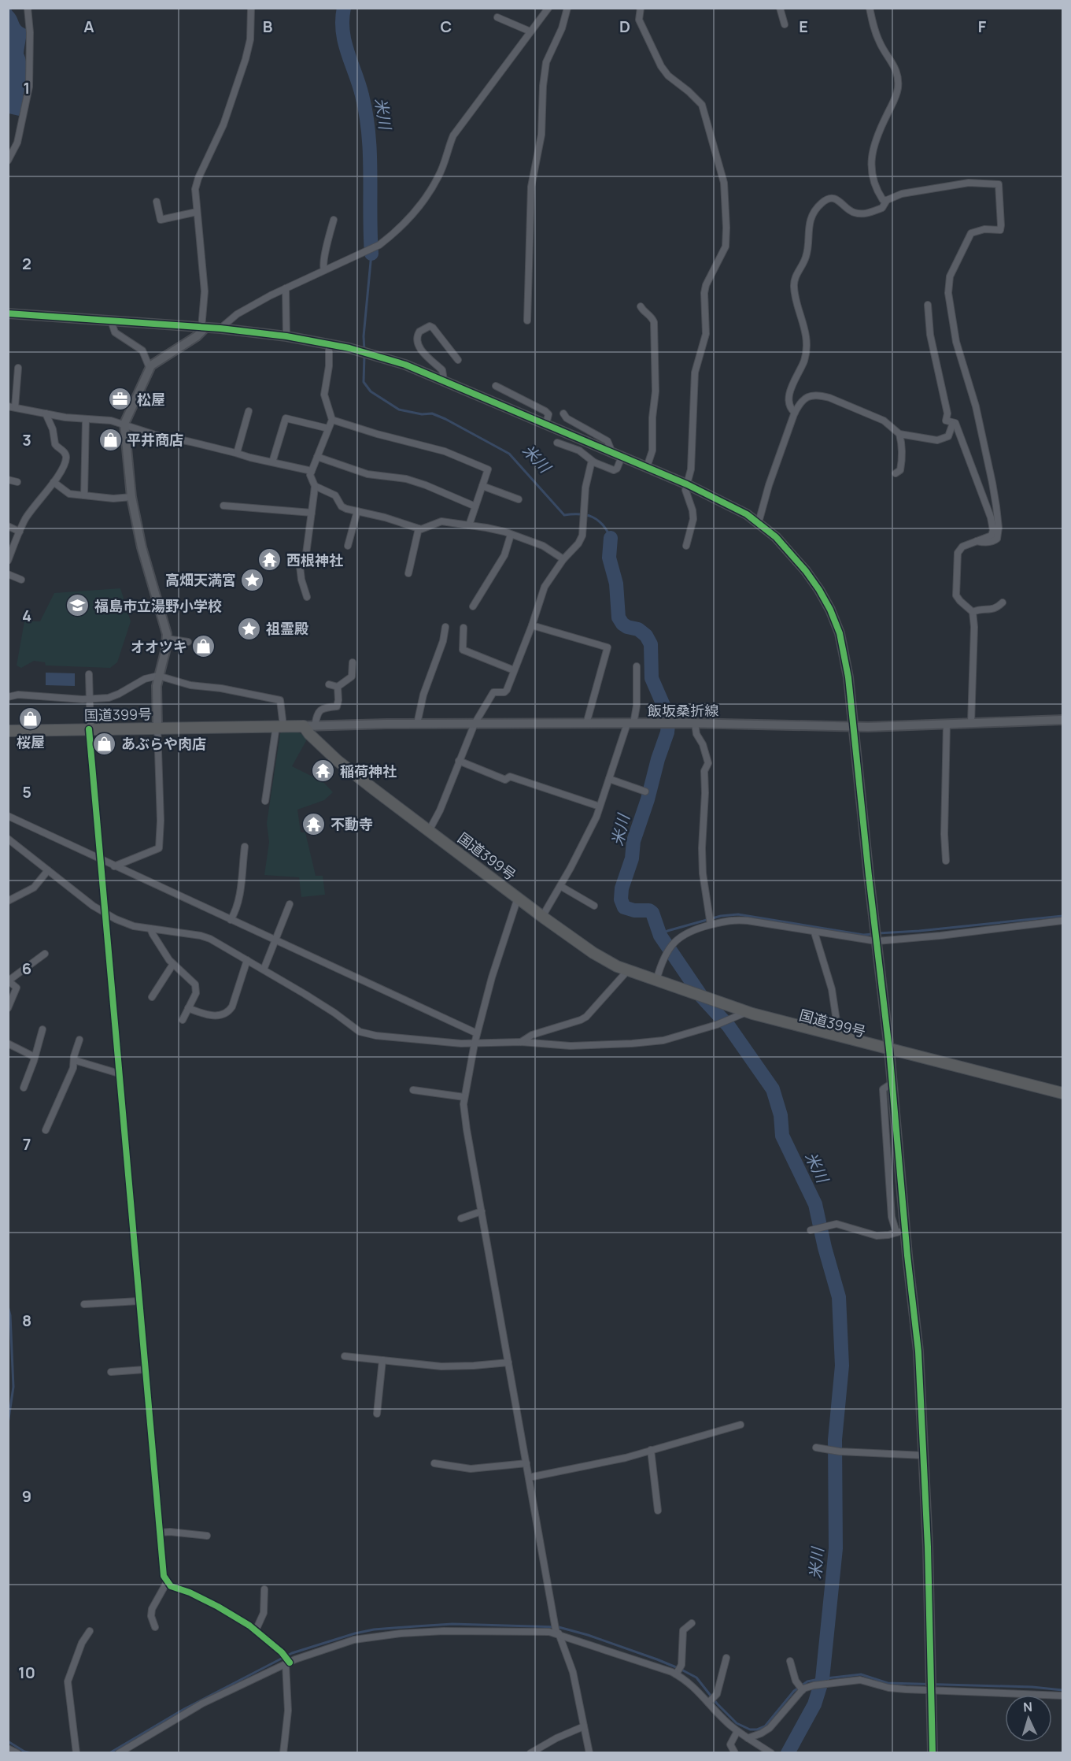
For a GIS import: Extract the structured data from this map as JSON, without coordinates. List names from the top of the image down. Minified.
{"streets":{"highway":["国道399号"],"street":["飯坂桑折線"]},"crossings":[["飯坂桑折線","国道399号"]],"water":["米川"],"places":{"office":["松屋"],"shop":["平井商店","オオツキ","桜屋","あぶらや肉店"],"temple":["西根神社","稲荷神社","不動寺"],"place":["高畑天満宮","祖霊殿"],"school or university":["福島市立湯野小学校"]},"north":"top","grid":{"columns":["A","B","C","D","E","F"],"rows":["1","2","3","4","5","6","7","8","9","10"]}}
